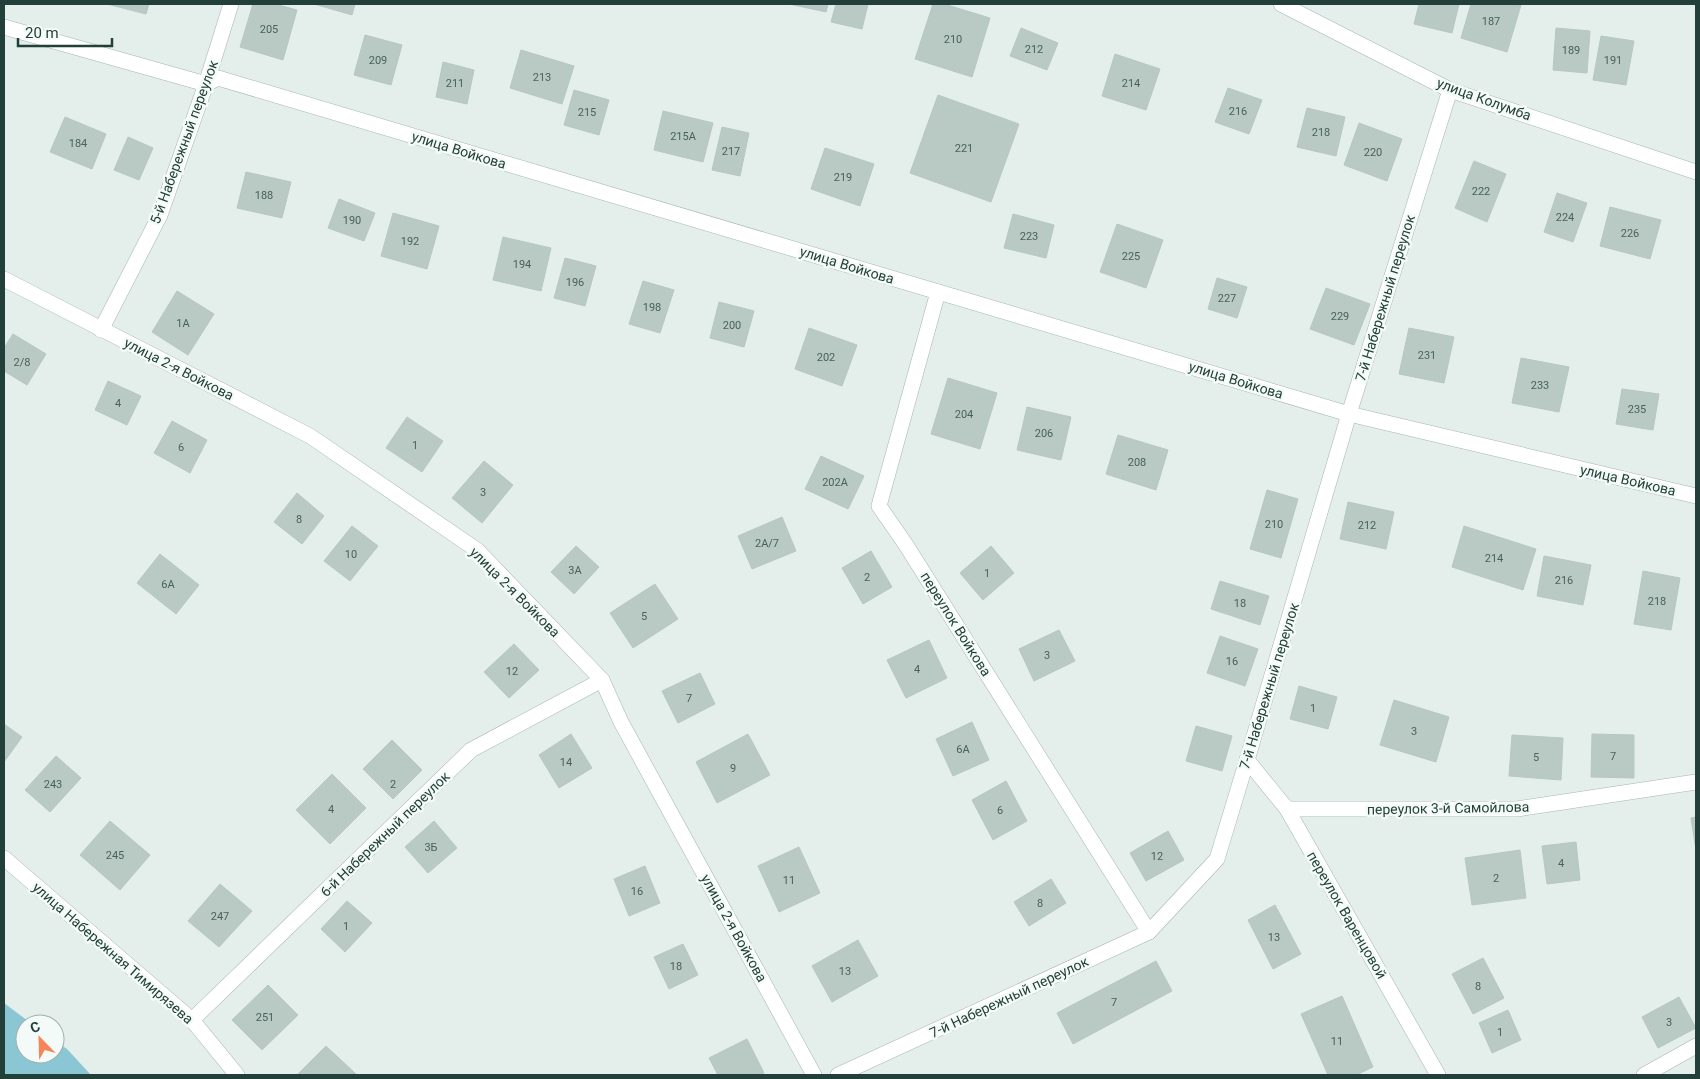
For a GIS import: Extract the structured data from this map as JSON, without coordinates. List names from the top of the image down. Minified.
{"streets":{"street":["улица Колумба","5-й Набережный переулок","улица Войкова","7-й Набережный переулок","улица 2-я Войкова","переулок Войкова","переулок 3-й Самойлова","6-й Набережный переулок","переулок Варенцовой","улица Набережная Тимирязева"]},"crossings":[["улица Колумба","7-й Набережный переулок"],["5-й Набережный переулок","улица Войкова"],["5-й Набережный переулок","улица 2-я Войкова"],["улица Войкова","7-й Набережный переулок"],["улица Войкова","переулок Войкова"],["7-й Набережный переулок","переулок Войкова"],["7-й Набережный переулок","переулок Варенцовой"],["улица 2-я Войкова","6-й Набережный переулок"],["переулок 3-й Самойлова","переулок Варенцовой"],["6-й Набережный переулок","улица Набережная Тимирязева"]],"house_numbers":["187","205","210","212","189","209","191","213","211","214","216","215","218","215А","184","221","217","220","219","222","188","224","190","226","223","192","225","194","196","227","198","229","1А","200","231","202","2/8","233","4","235","204","206","1","6","208","202А","3","8","210","212","2А/7","10","214","3А","1","2","216","6А","218","18","5","3","16","4","12","7","1","3","6А","7","5","14","9","243","2","4","6","3Б","245","12","4","2","11","16","8","247","1","13","18","13","8","7","251","3","1","11"],"scale_bar":"20 m","north":"top left"}
